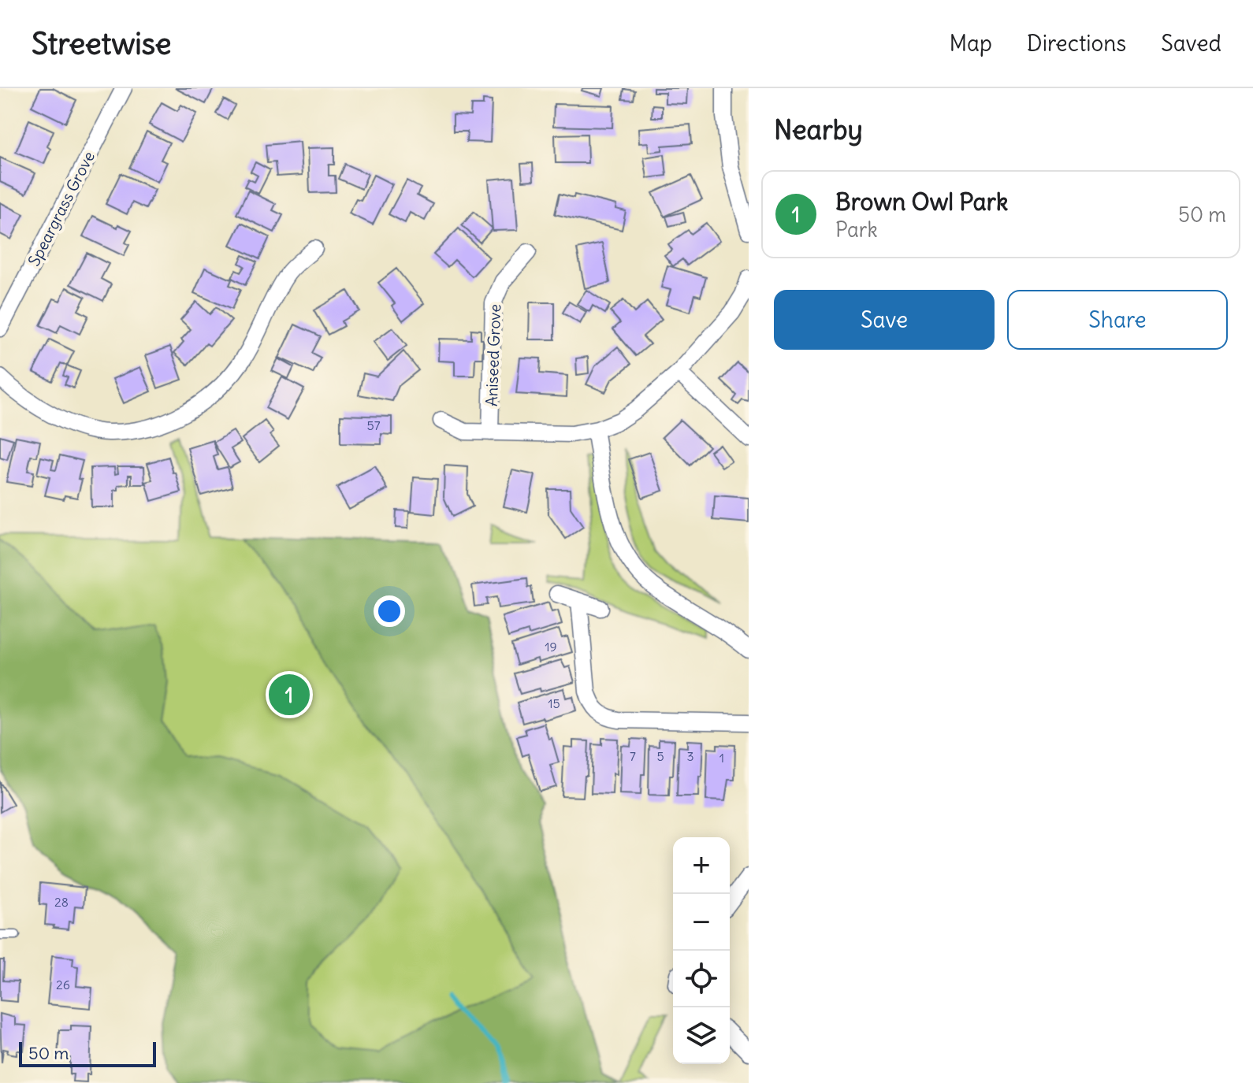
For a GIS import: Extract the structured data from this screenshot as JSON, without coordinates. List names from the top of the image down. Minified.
{"streets":{"street":["Speargrass Grove","Aniseed Grove"]},"house_numbers":["57","19","15","7","5","3","1","28","26"],"scale_bar":"50 m","page":{"header":"Streetwise","nav":["Map","Directions","Saved"],"heading":"Nearby","list":[{"mark":"1","name":"Brown Owl Park","note":"Park","value":"50 m"}],"buttons":["Save","Share"],"pins":"1","map_buttons":["+","−"],"scale":"50 m"}}
